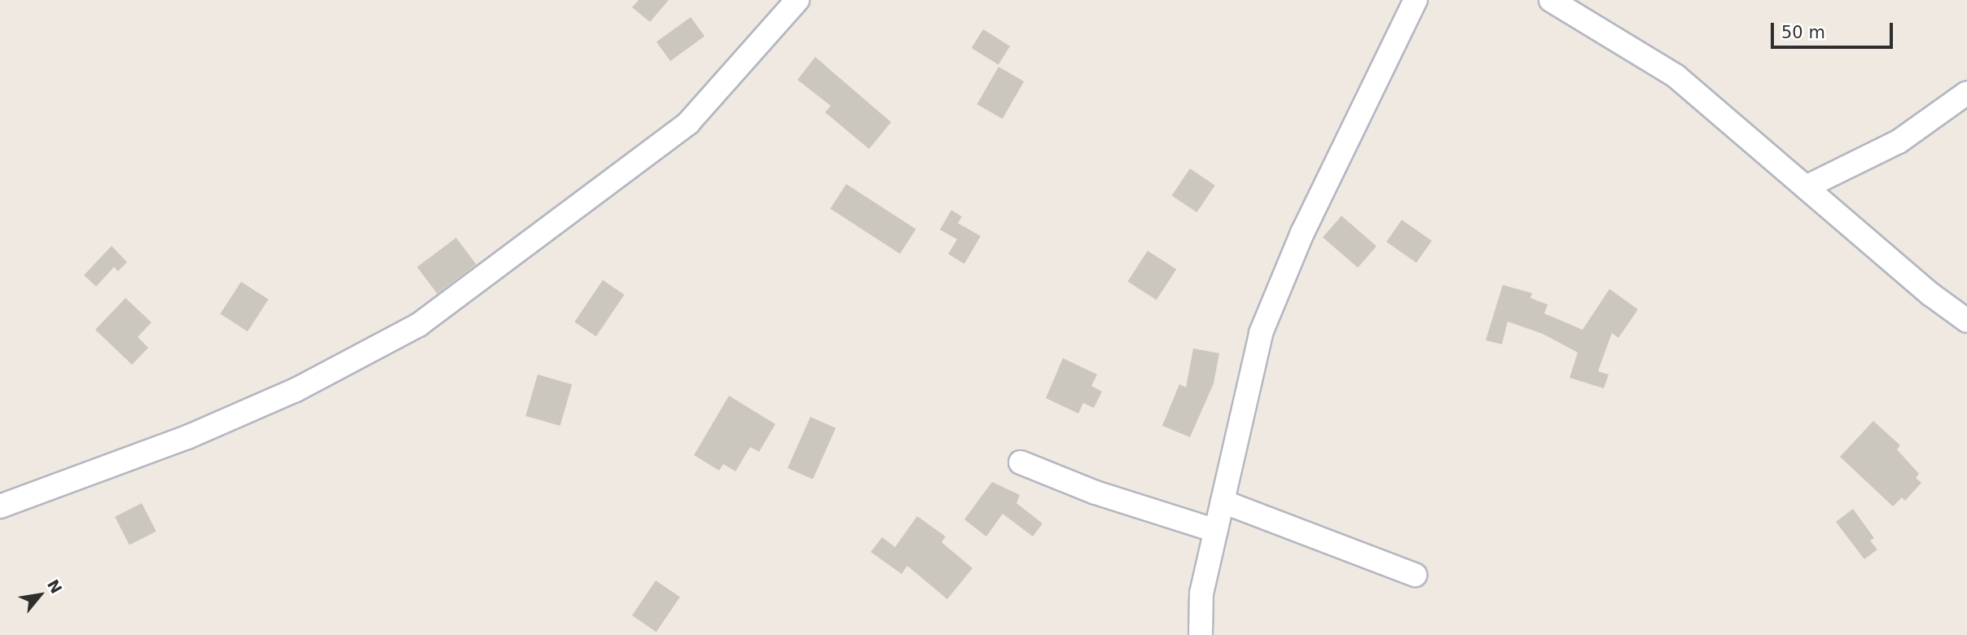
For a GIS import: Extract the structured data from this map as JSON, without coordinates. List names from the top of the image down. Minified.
{"scale_bar":"50 m","north":"top right"}
